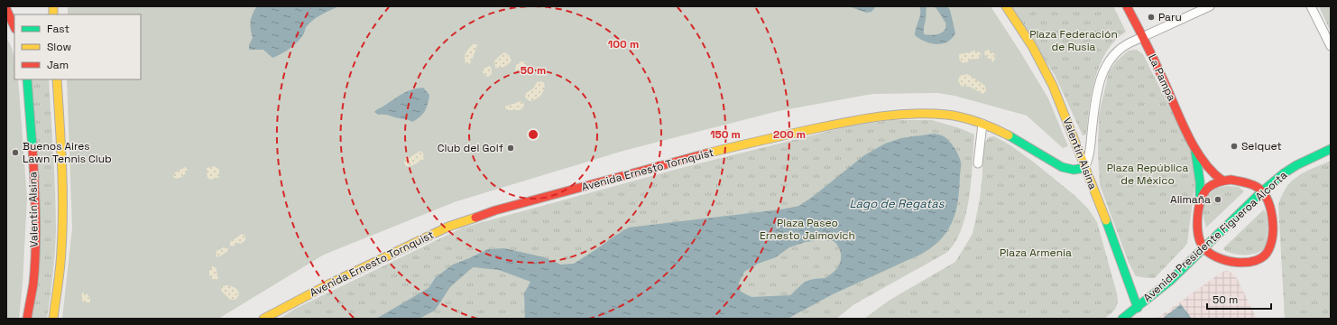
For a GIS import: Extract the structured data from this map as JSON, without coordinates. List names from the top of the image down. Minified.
{"streets":{"street":["La Pampa","Valentín Alsina","Avenida Ernesto Tornquist","Avenida Presidente Figueroa Alcorta"]},"crossings":[["La Pampa","Avenida Presidente Figueroa Alcorta"],["Valentín Alsina","Avenida Ernesto Tornquist"],["Valentín Alsina","Avenida Presidente Figueroa Alcorta"]],"water":["Lago de Regatas"],"parks":["Plaza Federación de Rusia","Plaza República de México","Plaza Paseo Ernesto Jaimovich","Plaza Armenia"],"places":["Paru","Selquet","Club del Golf","Buenos Aires Lawn Tennis Club","Alimaña"],"legend":["Fast","Slow","Jam"],"scale_bar":"50 m","rings":["100 m","50 m","150 m","200 m"]}
